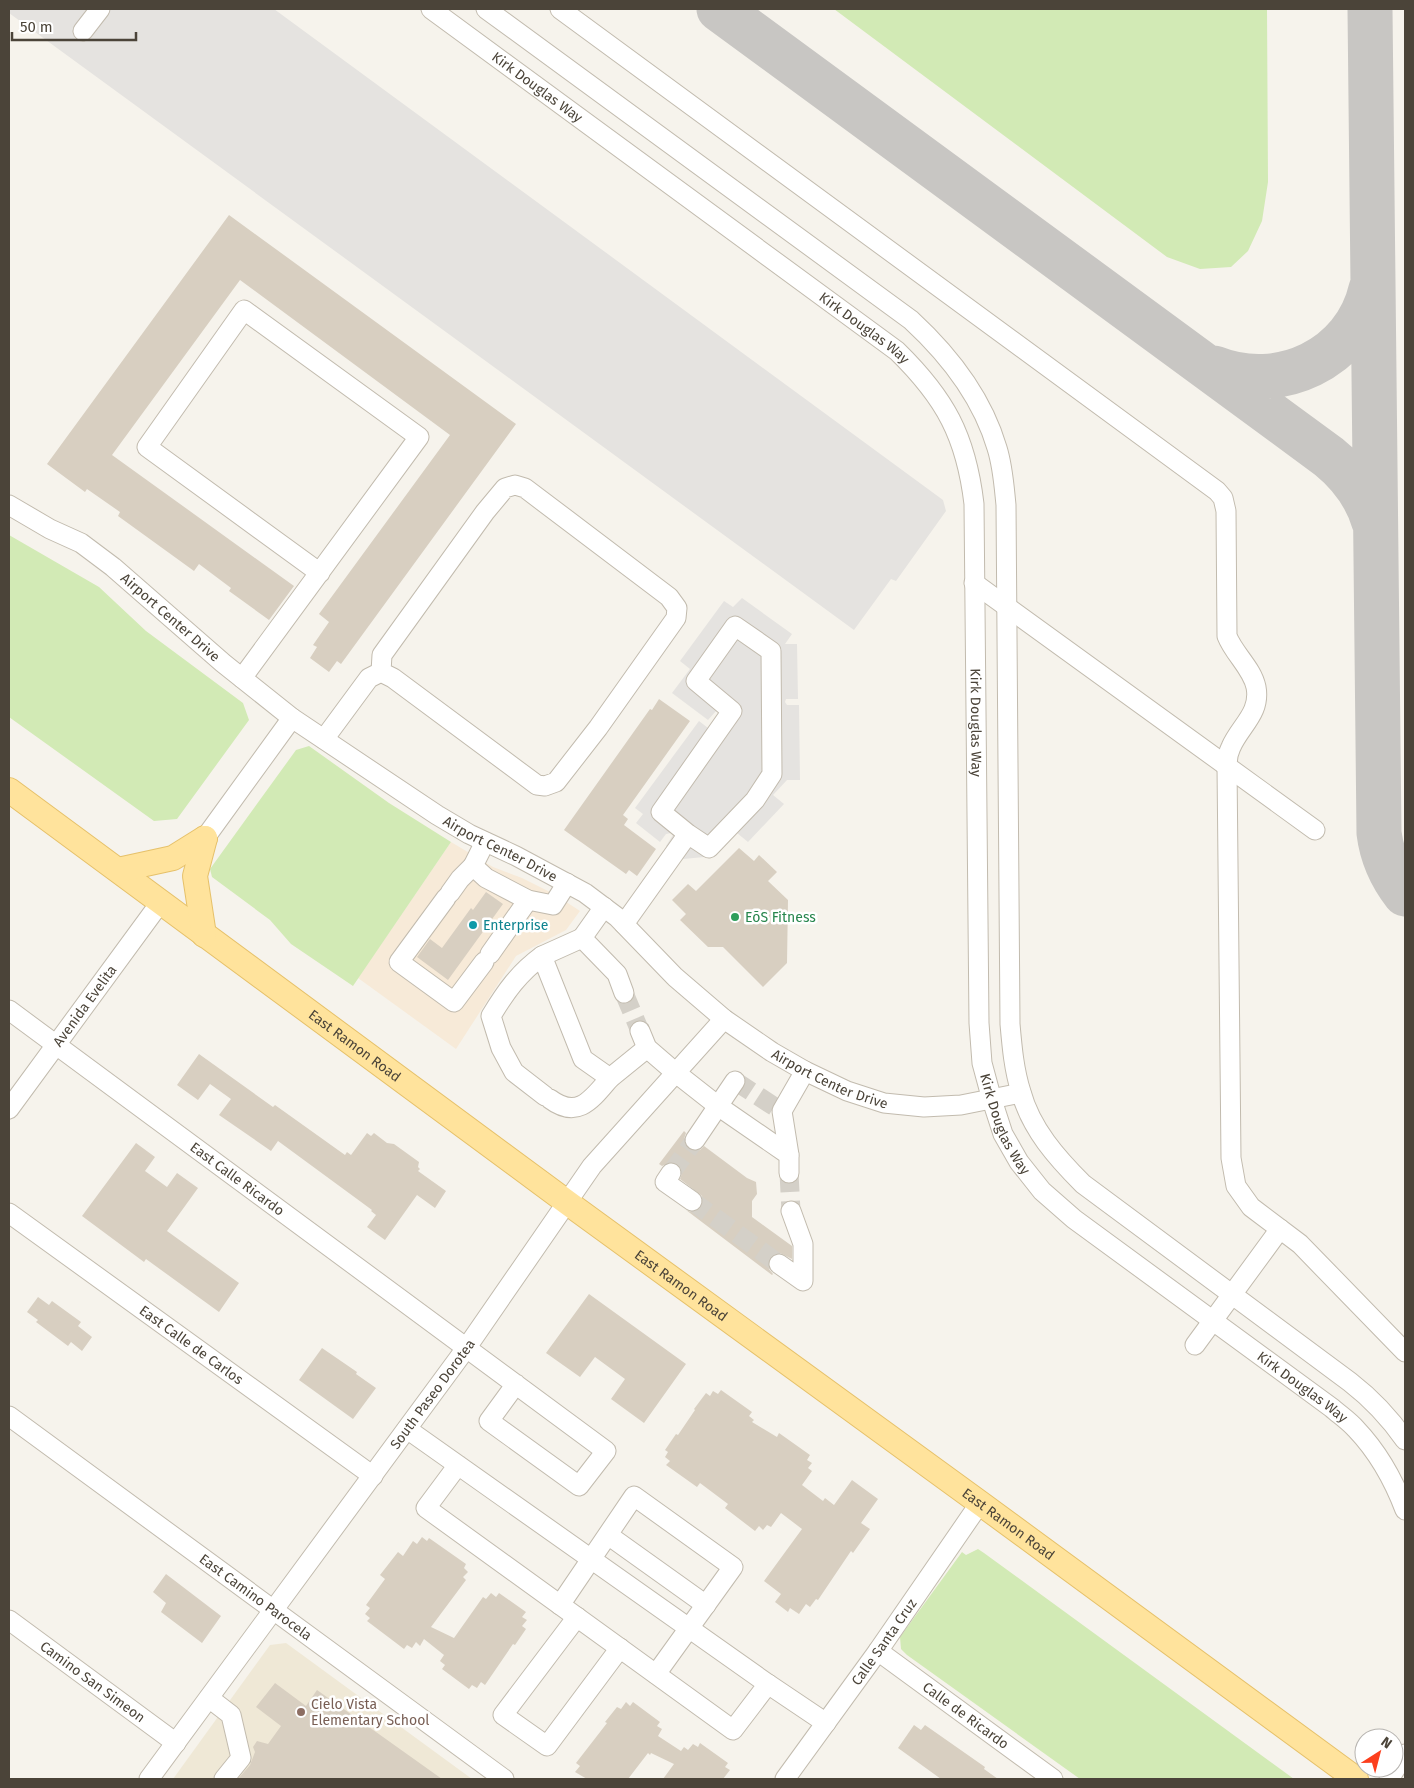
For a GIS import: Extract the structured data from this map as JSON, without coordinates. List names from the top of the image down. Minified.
{"streets":{"main road":["East Ramon Road"],"street":["Kirk Douglas Way","Airport Center Drive","Avenida Evelita","East Calle Ricardo","East Calle de Carlos","South Paseo Dorotea","East Camino Parocela","Calle Santa Cruz","Camino San Simeon","Calle de Ricardo"]},"crossings":[["Kirk Douglas Way","Airport Center Drive"],["Airport Center Drive","South Paseo Dorotea"],["Avenida Evelita","East Ramon Road"],["Avenida Evelita","East Calle Ricardo"],["East Ramon Road","South Paseo Dorotea"],["East Ramon Road","Calle Santa Cruz"],["East Calle Ricardo","South Paseo Dorotea"],["East Calle de Carlos","South Paseo Dorotea"],["South Paseo Dorotea","East Camino Parocela"],["South Paseo Dorotea","Camino San Simeon"],["Calle Santa Cruz","Calle de Ricardo"]],"places":["EōS Fitness","Enterprise","Cielo Vista Elementary School"],"scale_bar":"50 m","north":"top right"}
